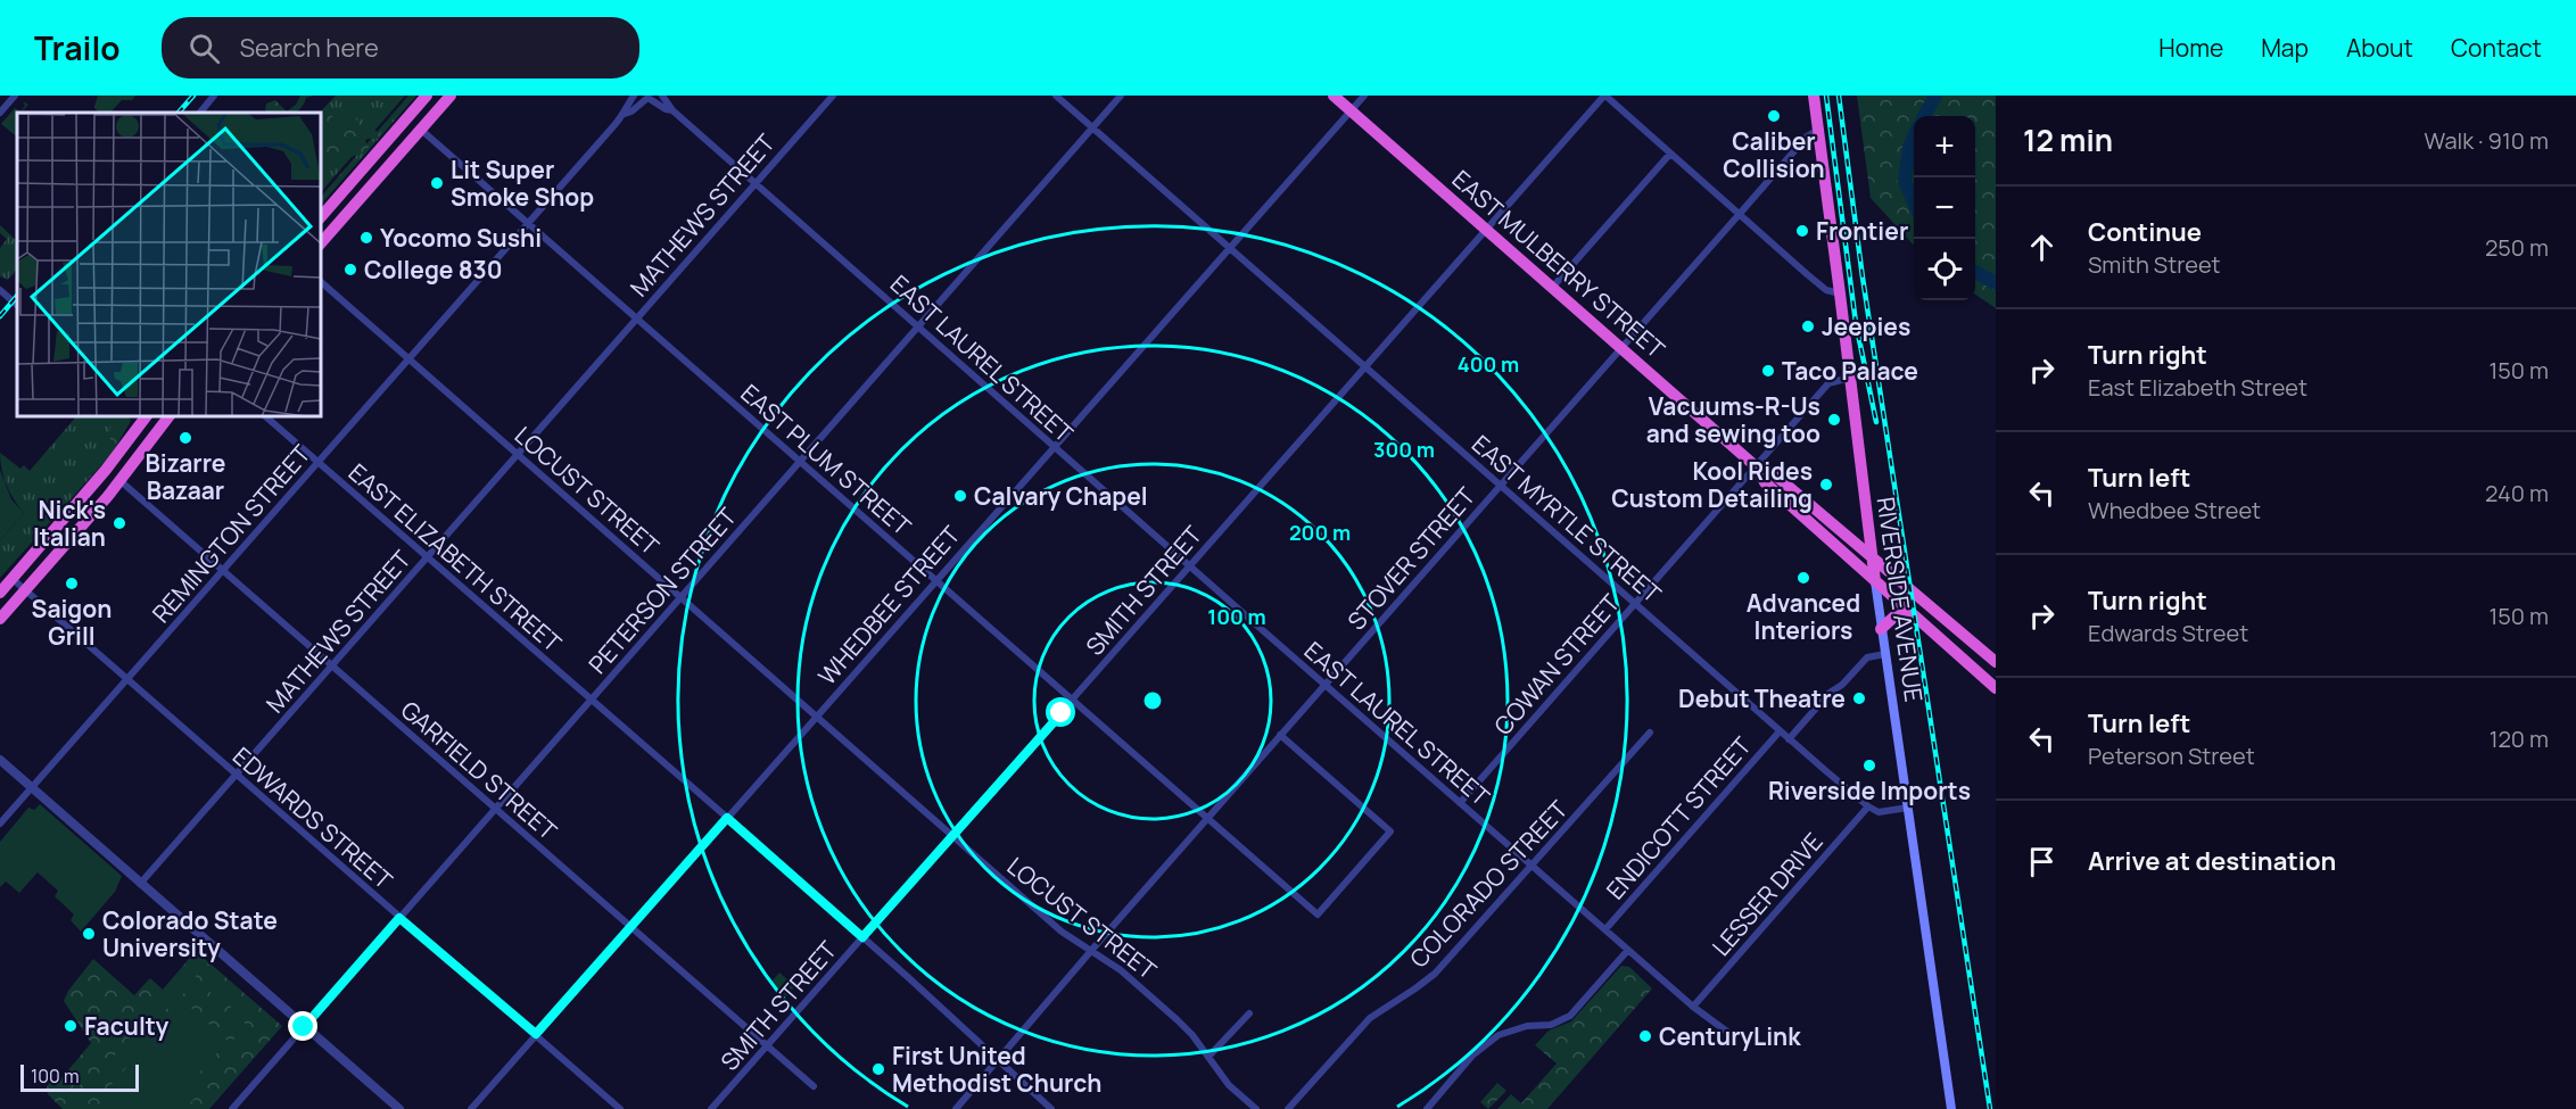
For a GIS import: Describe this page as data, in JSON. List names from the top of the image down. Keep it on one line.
{"streets":{"highway":["EAST MULBERRY STREET","RIVERSIDE AVENUE"],"street":["MATHEWS STREET","EAST LAUREL STREET","EAST PLUM STREET","LOCUST STREET","EAST MYRTLE STREET","REMINGTON STREET","EAST ELIZABETH STREET","STOVER STREET","PETERSON STREET","SMITH STREET","WHEDBEE STREET","COWAN STREET","GARFIELD STREET","EDWARDS STREET","ENDICOTT STREET","COLORADO STREET","LESSER DRIVE"]},"crossings":[["MATHEWS STREET","EAST LAUREL STREET"],["MATHEWS STREET","EAST PLUM STREET"],["MATHEWS STREET","LOCUST STREET"],["MATHEWS STREET","EAST ELIZABETH STREET"],["MATHEWS STREET","GARFIELD STREET"],["MATHEWS STREET","EDWARDS STREET"],["EAST MULBERRY STREET","STOVER STREET"],["EAST MULBERRY STREET","SMITH STREET"],["EAST MULBERRY STREET","RIVERSIDE AVENUE"],["EAST MULBERRY STREET","WHEDBEE STREET"],["EAST MULBERRY STREET","COWAN STREET"],["EAST LAUREL STREET","REMINGTON STREET"],["EAST LAUREL STREET","STOVER STREET"],["EAST LAUREL STREET","PETERSON STREET"],["EAST LAUREL STREET","SMITH STREET"],["EAST LAUREL STREET","WHEDBEE STREET"],["EAST LAUREL STREET","COWAN STREET"],["EAST LAUREL STREET","ENDICOTT STREET"],["EAST LAUREL STREET","COLORADO STREET"],["EAST LAUREL STREET","LESSER DRIVE"],["EAST PLUM STREET","REMINGTON STREET"],["EAST PLUM STREET","STOVER STREET"],["EAST PLUM STREET","PETERSON STREET"],["EAST PLUM STREET","SMITH STREET"],["EAST PLUM STREET","WHEDBEE STREET"],["LOCUST STREET","REMINGTON STREET"],["LOCUST STREET","STOVER STREET"],["LOCUST STREET","PETERSON STREET"],["LOCUST STREET","SMITH STREET"],["LOCUST STREET","WHEDBEE STREET"],["EAST MYRTLE STREET","STOVER STREET"],["EAST MYRTLE STREET","PETERSON STREET"],["EAST MYRTLE STREET","SMITH STREET"],["EAST MYRTLE STREET","WHEDBEE STREET"],["EAST MYRTLE STREET","COWAN STREET"],["EAST MYRTLE STREET","ENDICOTT STREET"],["EAST MYRTLE STREET","LESSER DRIVE"],["REMINGTON STREET","EAST ELIZABETH STREET"],["REMINGTON STREET","GARFIELD STREET"],["REMINGTON STREET","EDWARDS STREET"],["EAST ELIZABETH STREET","STOVER STREET"],["EAST ELIZABETH STREET","PETERSON STREET"],["EAST ELIZABETH STREET","SMITH STREET"],["EAST ELIZABETH STREET","WHEDBEE STREET"],["STOVER STREET","RIVERSIDE AVENUE"],["PETERSON STREET","GARFIELD STREET"],["PETERSON STREET","EDWARDS STREET"],["SMITH STREET","GARFIELD STREET"],["RIVERSIDE AVENUE","COWAN STREET"],["RIVERSIDE AVENUE","ENDICOTT STREET"],["WHEDBEE STREET","GARFIELD STREET"],["WHEDBEE STREET","EDWARDS STREET"]],"places":["Caliber Collision","Lit Super Smoke Shop","Frontier","Yocomo Sushi","College 830","Jeepies","Taco Palace","Vacuums-R-Us and sewing too","Bizarre Bazaar","Kool Rides Custom Detailing","Calvary Chapel","Nick's Italian","Advanced Interiors","Saigon Grill","Debut Theatre","Riverside Imports","Colorado State University","Faculty","CenturyLink","First United Methodist Church"],"scale_bar":"100 m","page":{"header":"Trailo","search":"Search here","nav":["Home","Map","About","Contact"],"heading":["12 min","Walk · 910 m"],"map_buttons":["+","−"],"list":[["Continue","Smith Street","250 m"],["Turn right","East Elizabeth Street","150 m"],["Turn left","Whedbee Street","240 m"],["Turn right","Edwards Street","150 m"],["Turn left","Peterson Street","120 m"],"Arrive at destination"],"scale":"100 m"},"rings":["400 m","300 m","200 m","100 m"]}
